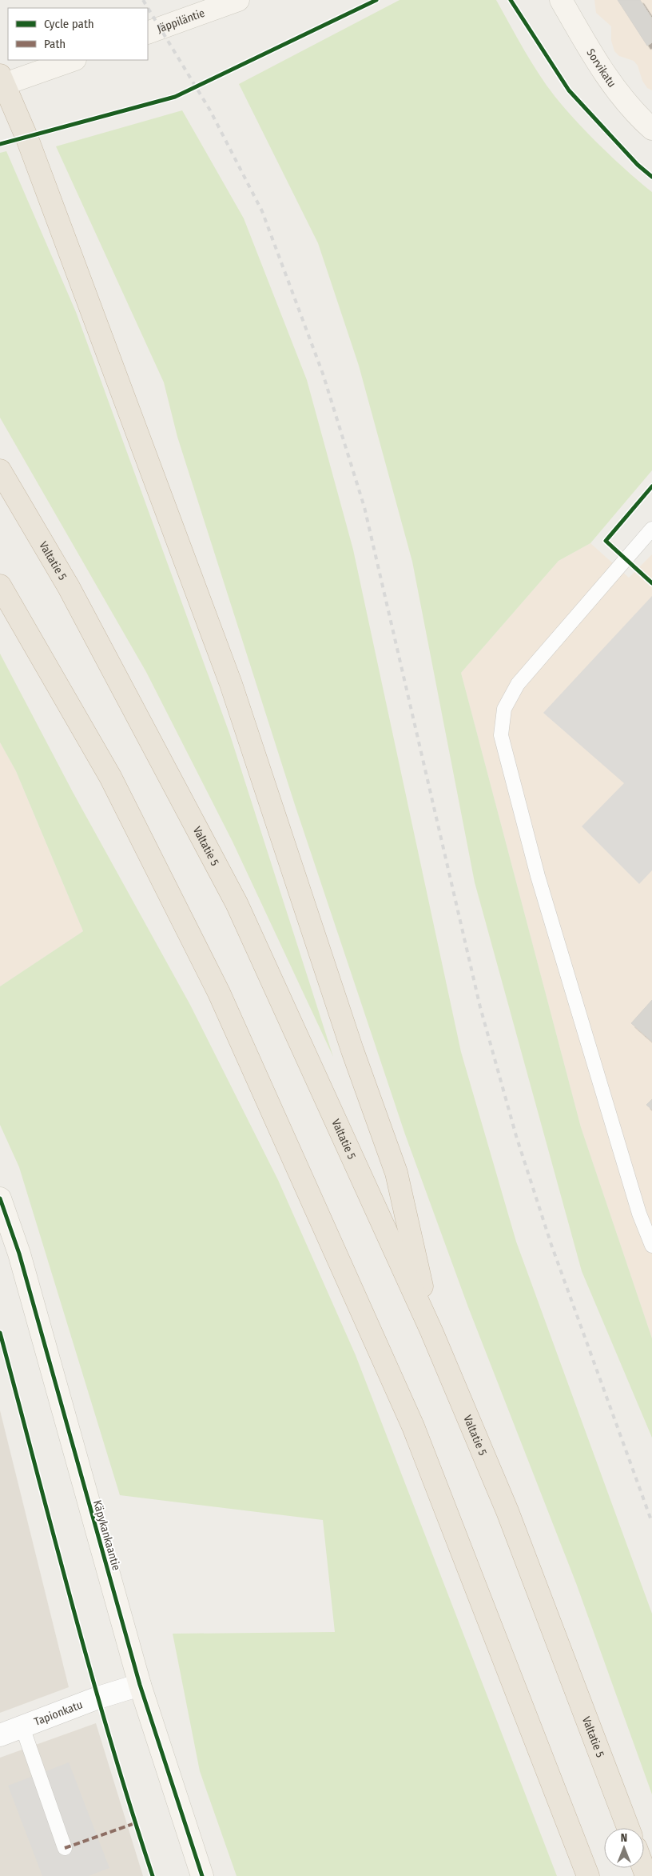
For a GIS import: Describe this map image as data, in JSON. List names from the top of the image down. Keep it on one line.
{"streets":{"highway":["Valtatie 5"],"street":["Jäppiläntie","Sorvikatu","Käpykankaantie","Tapionkatu"]},"crossings":[["Käpykankaantie","Tapionkatu"]],"legend":["Cycle path","Path"],"north":"top"}
